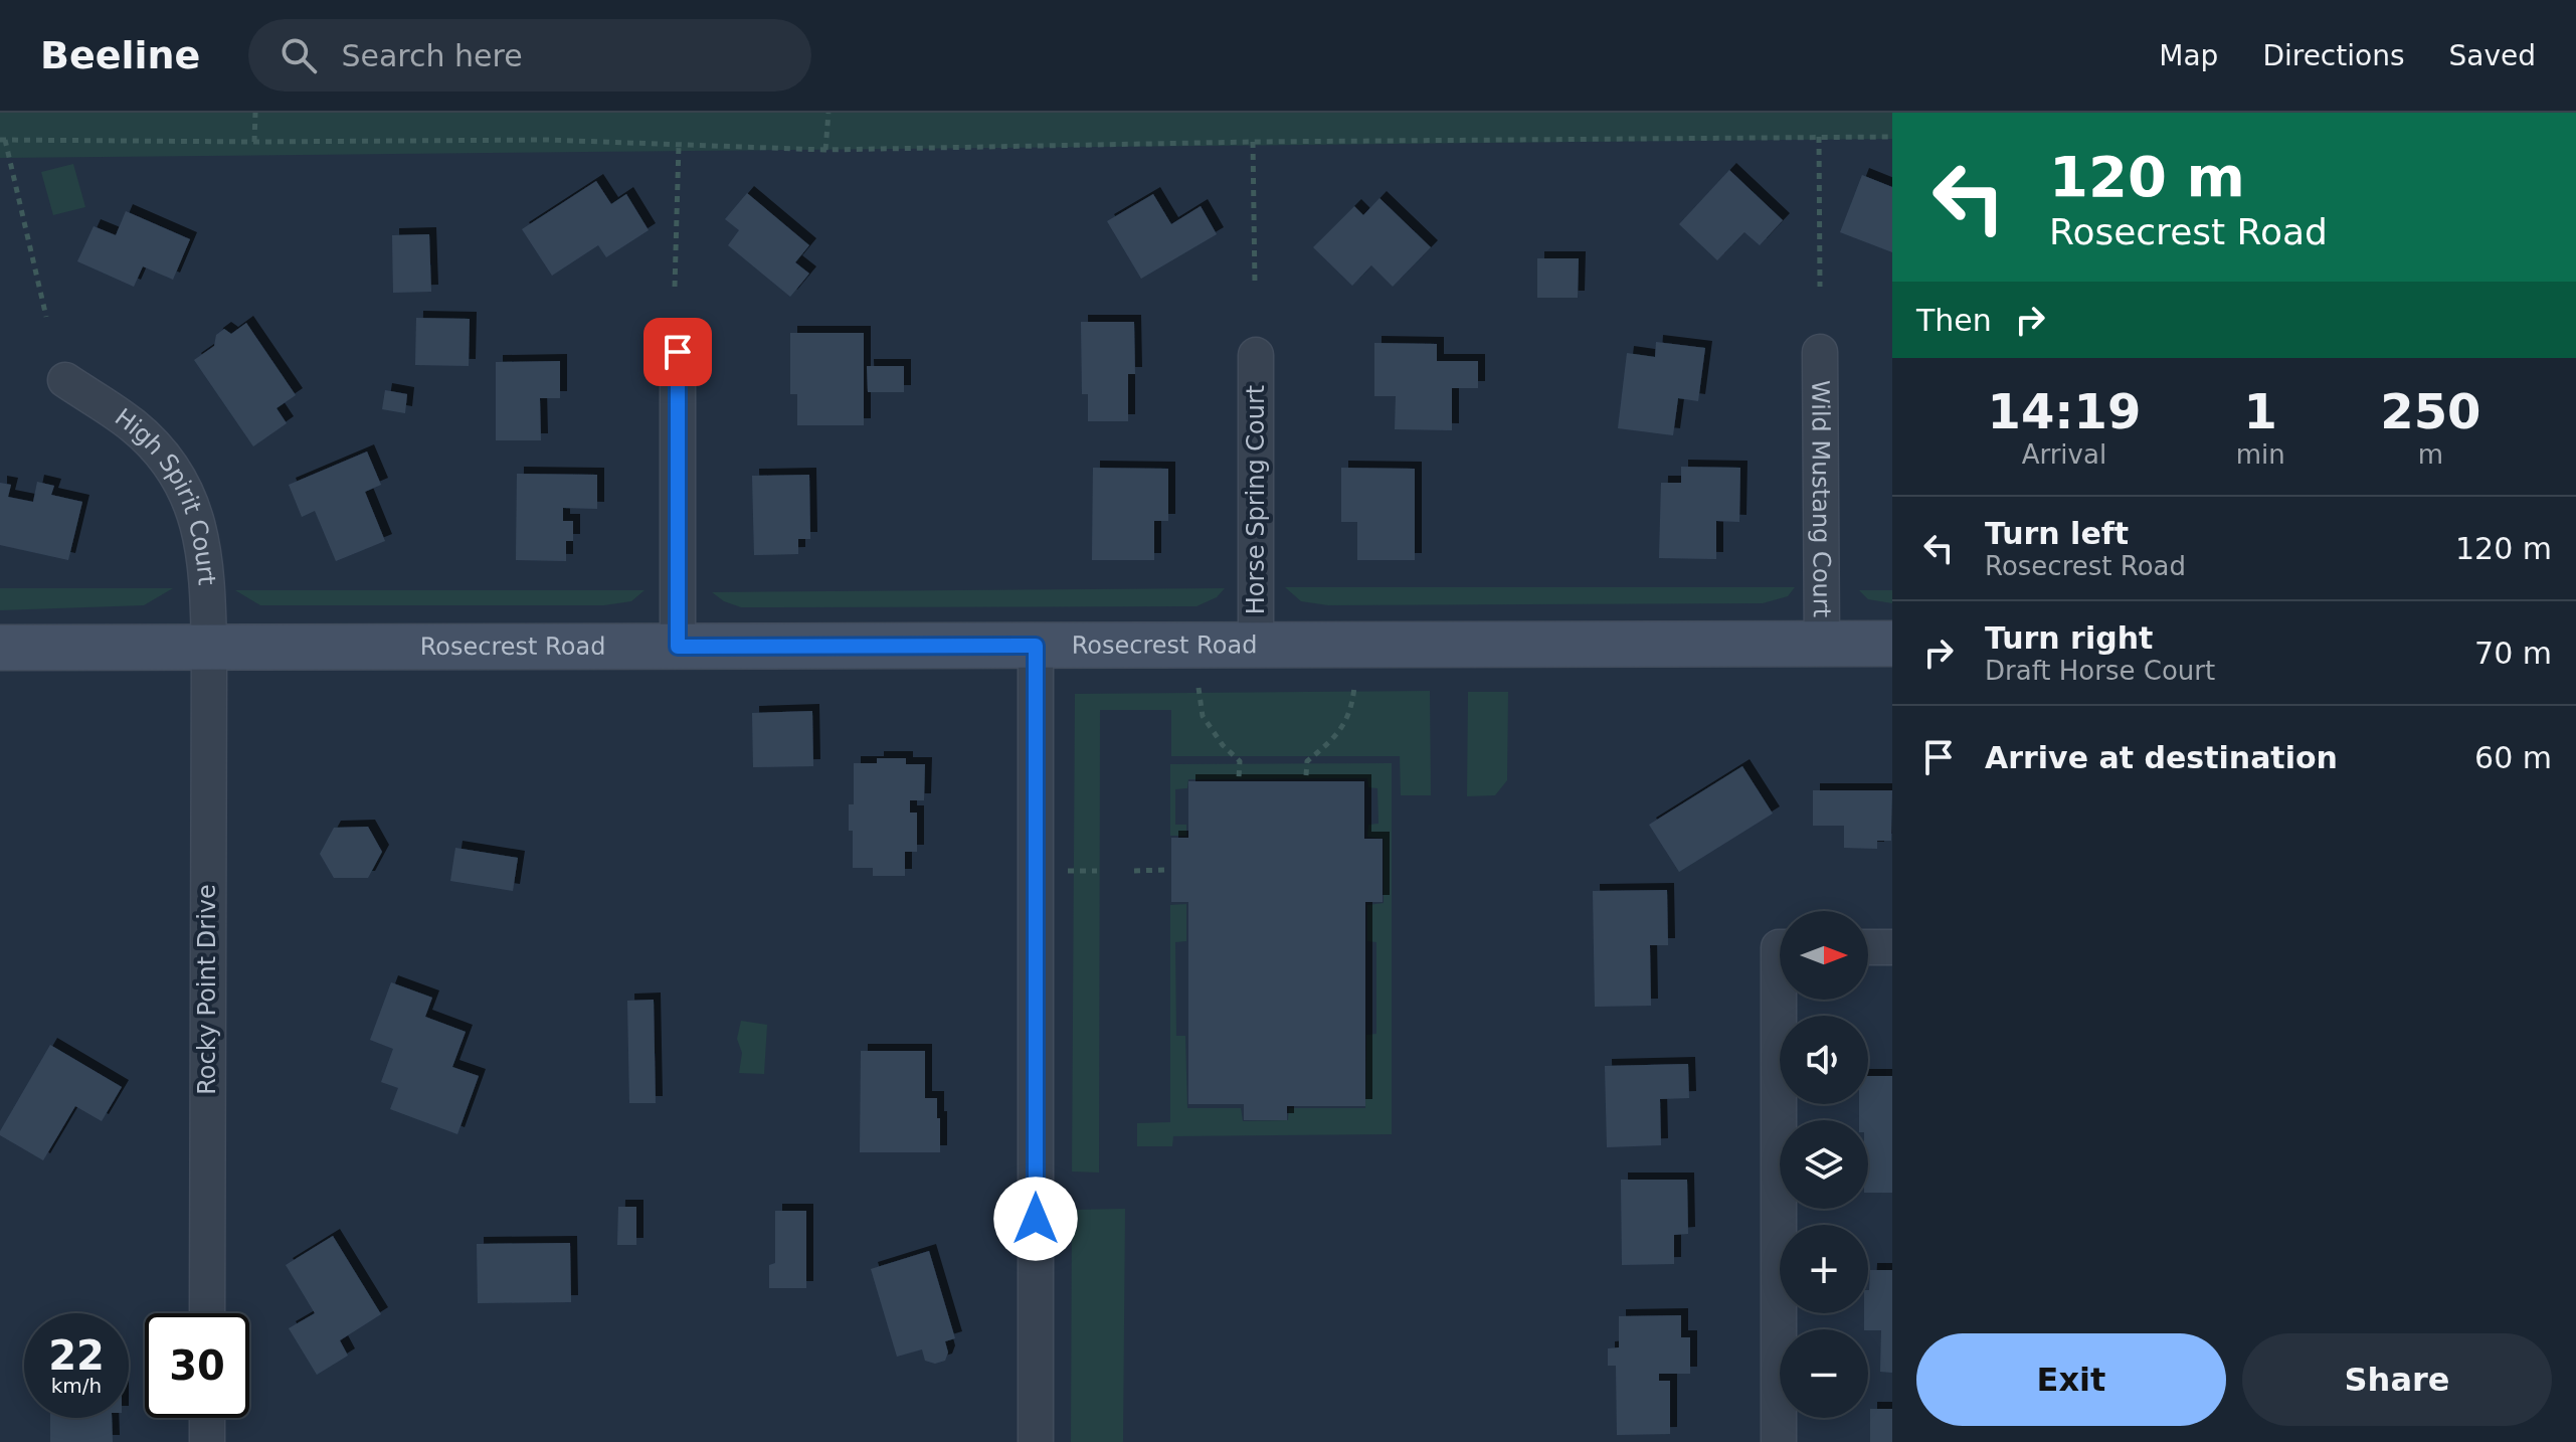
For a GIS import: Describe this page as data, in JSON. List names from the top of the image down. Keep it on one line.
{"streets":{"main road":["Rosecrest Road"],"street":["Wild Mustang Court","Horse Spring Court","High Spirit Court","Rocky Point Drive"]},"crossings":[["Wild Mustang Court","Rosecrest Road"],["Horse Spring Court","Rosecrest Road"],["High Spirit Court","Rosecrest Road"],["High Spirit Court","Rocky Point Drive"],["Rosecrest Road","Rocky Point Drive"]],"north":"right","page":{"header":"Beeline","search":"Search here","nav":["Map","Directions","Saved"],"turn":["120 m","Rosecrest Road"],"then":"Then","eta":["14:19","Arrival","1","min","250","m"],"list":[{"name":"Turn left","note":"Rosecrest Road","value":"120 m"},{"name":"Turn right","note":"Draft Horse Court","value":"70 m"},{"name":"Arrive at destination","value":"60 m"}],"map_buttons":["+","−"],"speed":"22 km/h","limit":"30","buttons":["Exit","Share"]}}
